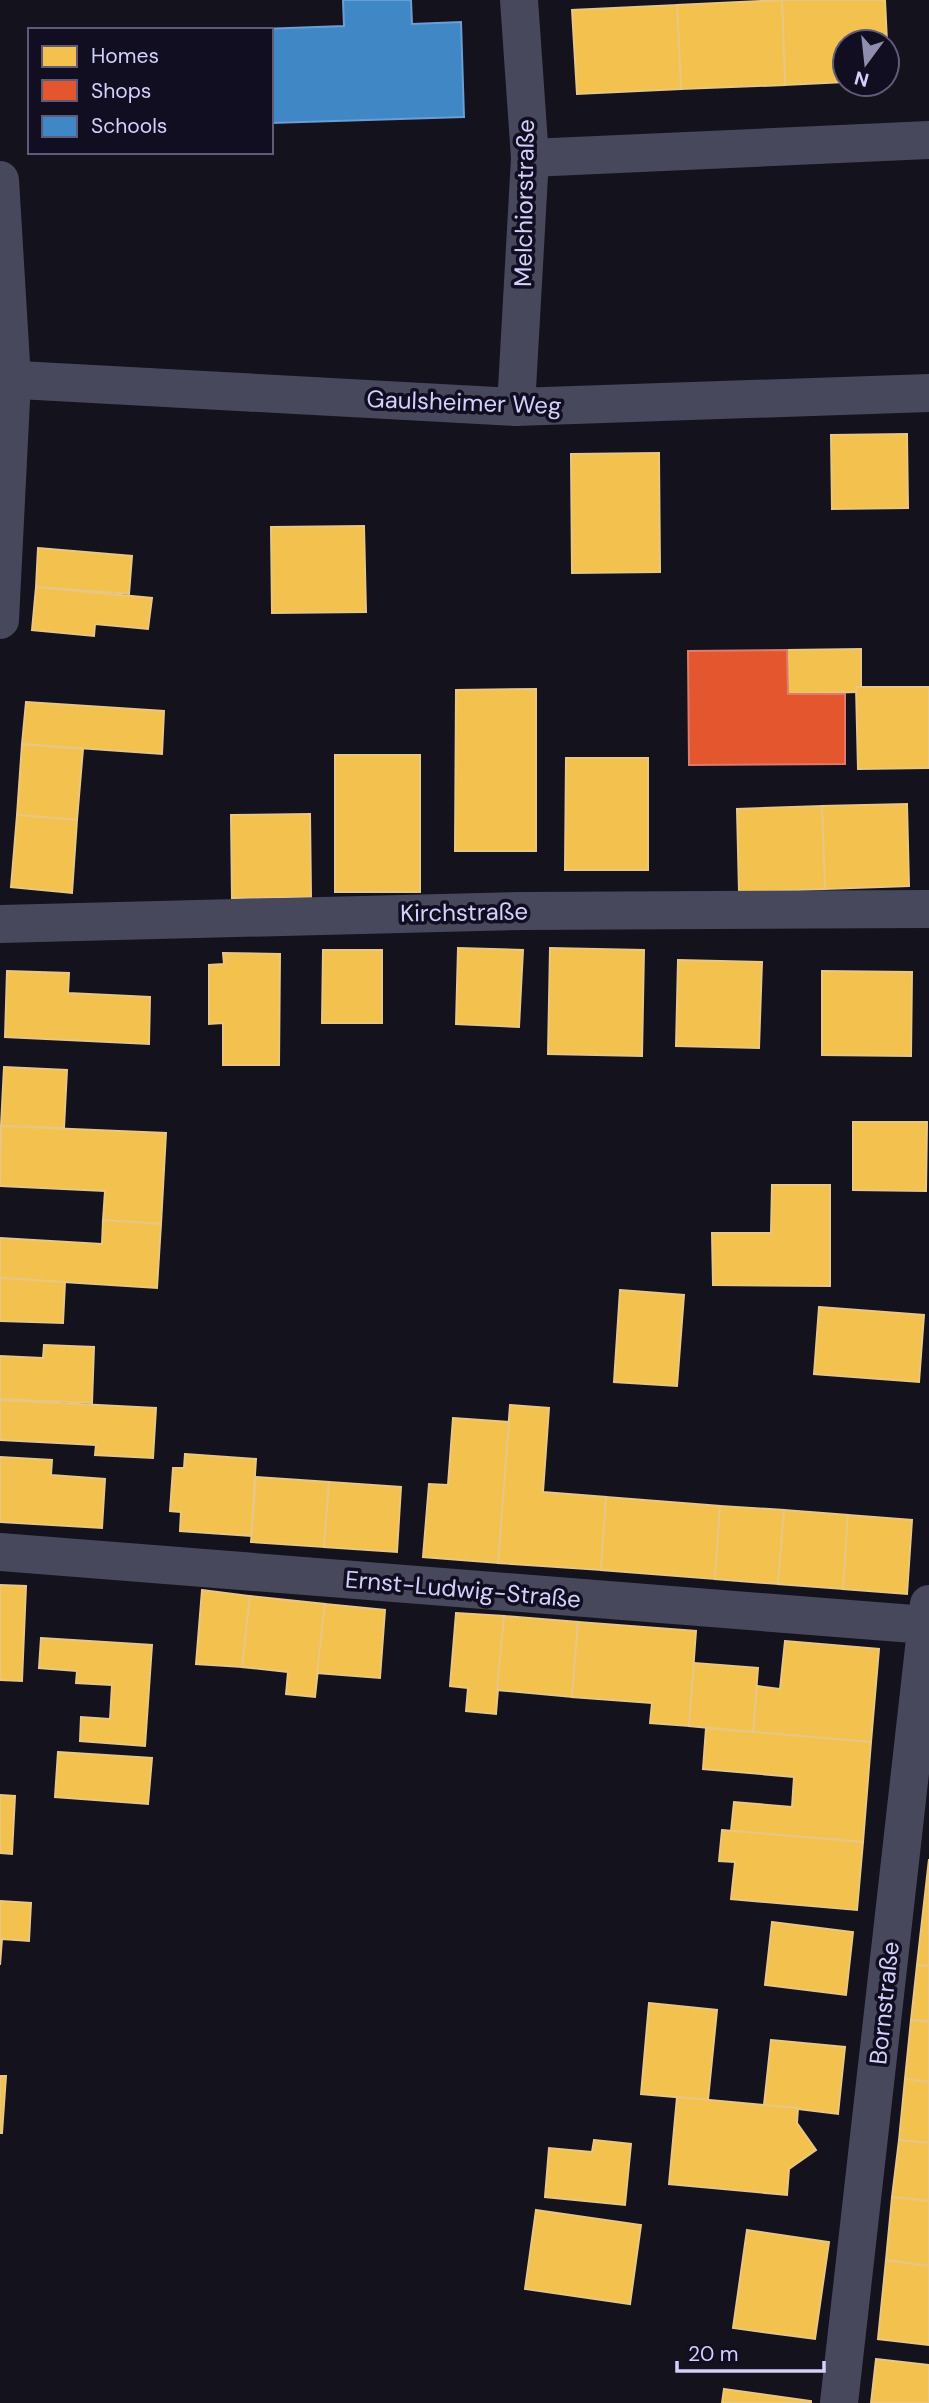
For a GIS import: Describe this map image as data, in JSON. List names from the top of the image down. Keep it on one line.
{"streets":{"street":["Melchiorstraße","Gaulsheimer Weg","Kirchstraße","Ernst-Ludwig-Straße","Bornstraße"]},"crossings":[["Melchiorstraße","Gaulsheimer Weg"],["Ernst-Ludwig-Straße","Bornstraße"]],"legend":["Homes","Shops","Schools"],"scale_bar":"20 m","north":"bottom"}
